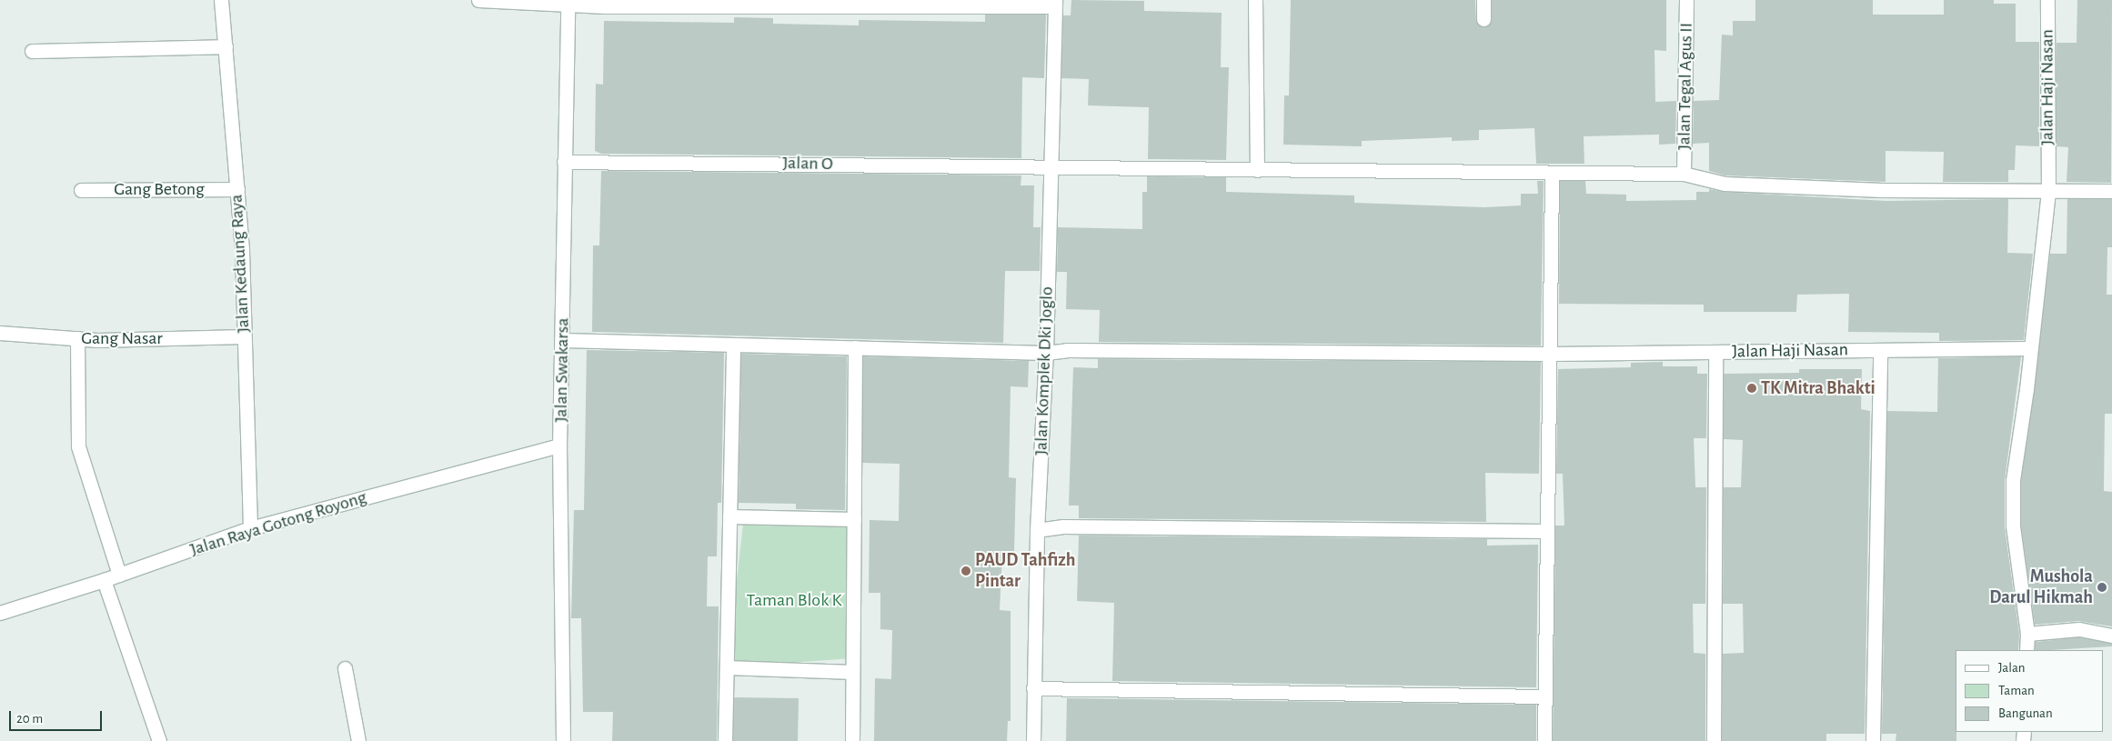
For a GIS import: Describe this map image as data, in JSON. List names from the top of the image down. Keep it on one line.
{"streets":{"street":["Jalan Tegal Agus II","Jalan Haji Nasan","Jalan O","Gang Betong","Jalan Kedaung Raya","Gang Nasar","Jalan Swakarsa","Jalan Komplek Dki Joglo","Jalan Raya Gotong Royong"]},"crossings":[["Jalan Tegal Agus II","Jalan O"],["Jalan Haji Nasan","Jalan O"],["Jalan Haji Nasan","Jalan Swakarsa"],["Jalan Haji Nasan","Jalan Komplek Dki Joglo"],["Jalan O","Jalan Swakarsa"],["Jalan O","Jalan Komplek Dki Joglo"],["Gang Betong","Jalan Kedaung Raya"],["Jalan Kedaung Raya","Gang Nasar"],["Jalan Kedaung Raya","Jalan Raya Gotong Royong"],["Jalan Swakarsa","Jalan Raya Gotong Royong"]],"parks":["Taman Blok K"],"places":["TK Mitra Bhakti","PAUD Tahfizh Pintar","Mushola Darul Hikmah"],"legend":["Jalan","Taman","Bangunan"],"scale_bar":"20 m"}
